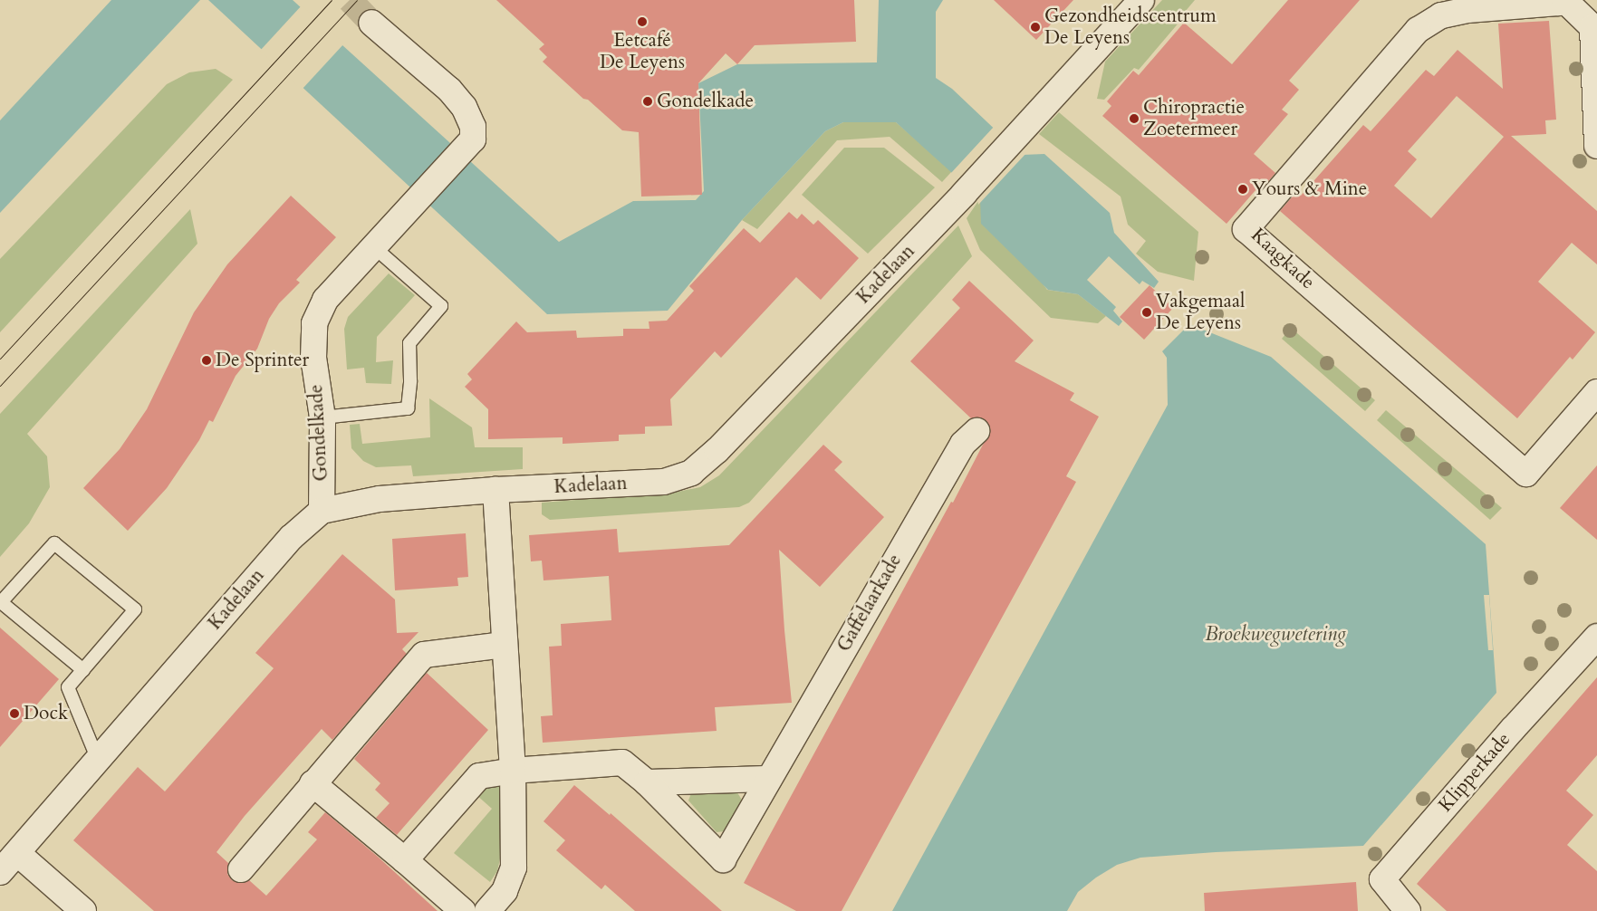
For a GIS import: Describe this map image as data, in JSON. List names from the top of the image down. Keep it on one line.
{"streets":{"street":["Kaagkade","Kadelaan","Gondelkade","Gaffelaarkade","Klipperkade"]},"crossings":[["Kadelaan","Gondelkade"]],"water":["Broekwegwetering"],"places":["Eetcafé De Leyens","Gezondheidscentrum De Leyens","Gondelkade","Chiropractie Zoetermeer","Yours & Mine","Vakgemaal De Leyens","De Sprinter","Dock"]}
